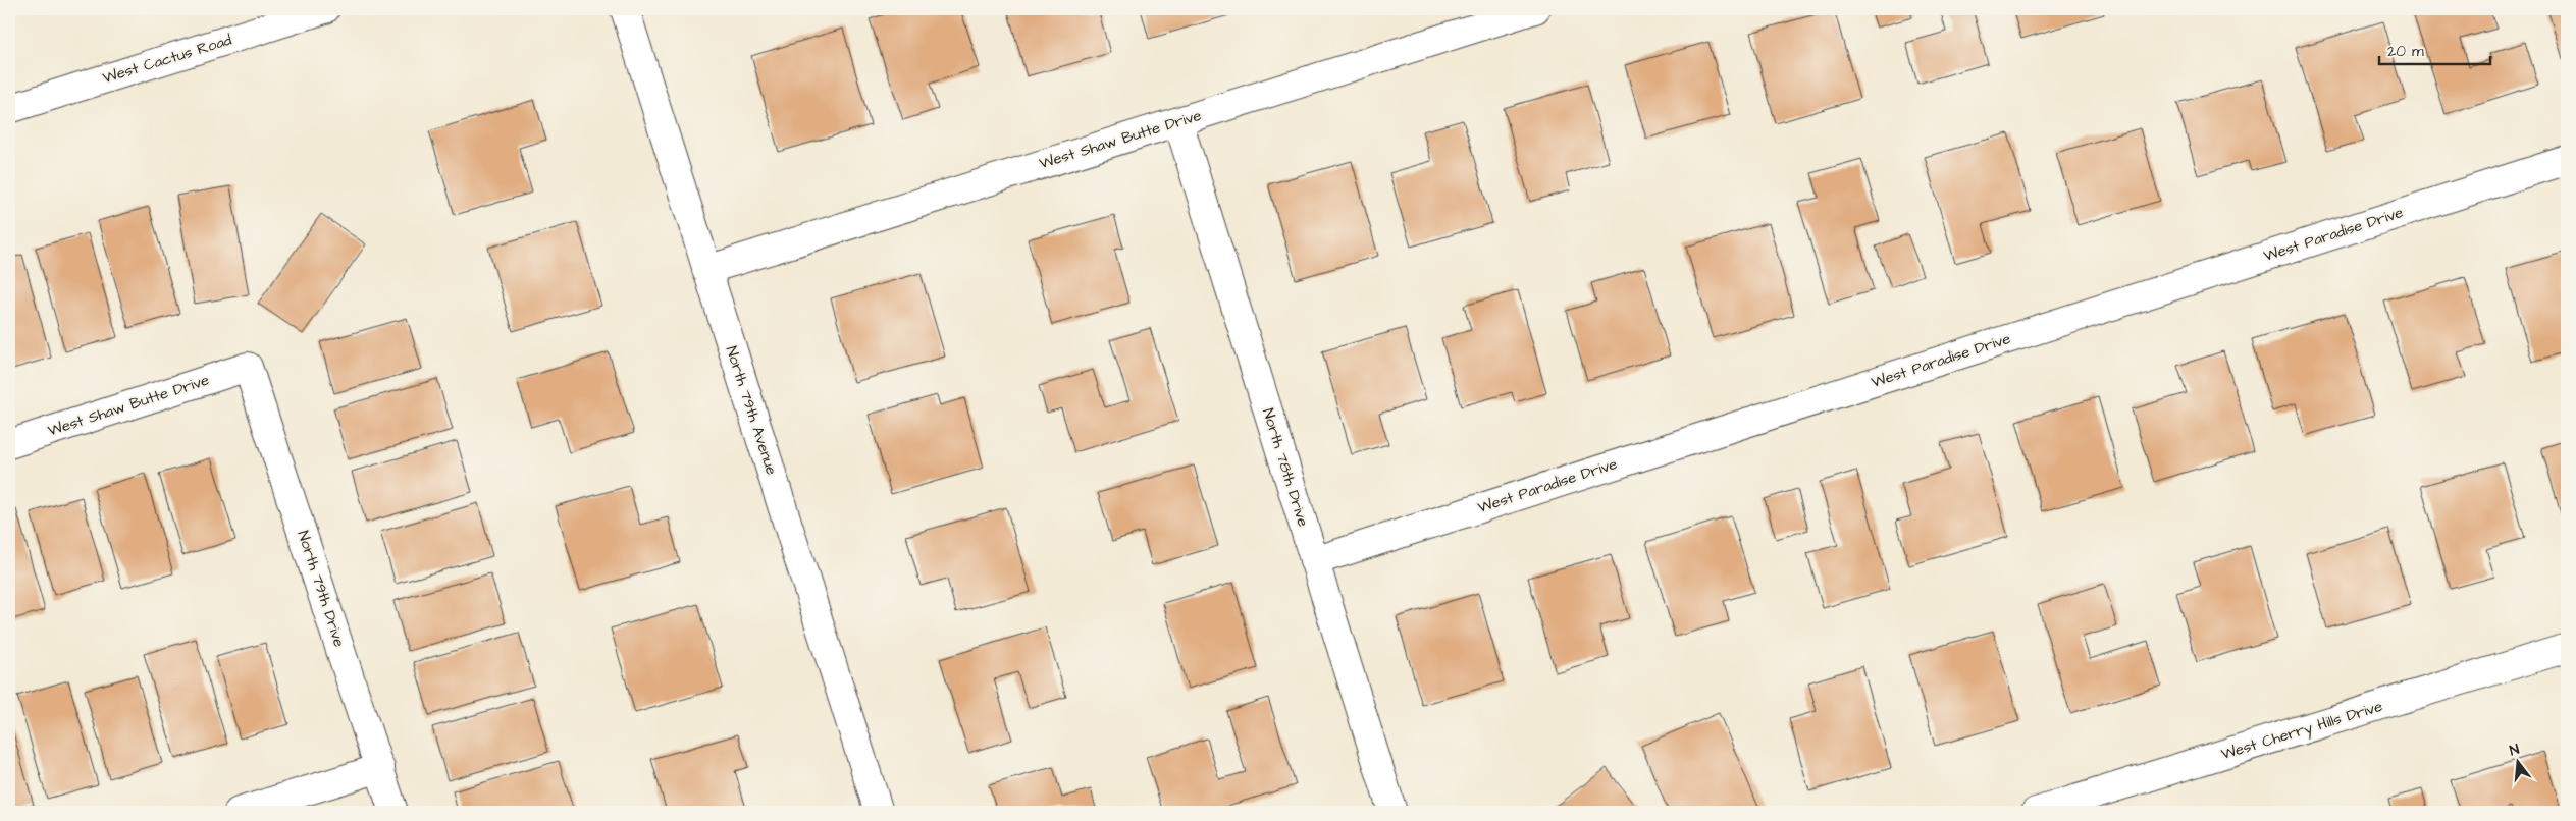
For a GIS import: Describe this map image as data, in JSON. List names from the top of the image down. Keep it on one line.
{"streets":{"street":["West Cactus Road","West Shaw Butte Drive","West Paradise Drive","North 79th Avenue","North 78th Drive","North 79th Drive","West Cherry Hills Drive"]},"crossings":[["West Shaw Butte Drive","North 79th Avenue"],["West Shaw Butte Drive","North 78th Drive"],["West Shaw Butte Drive","North 79th Drive"],["West Paradise Drive","North 78th Drive"]],"scale_bar":"20 m","north":"top"}
